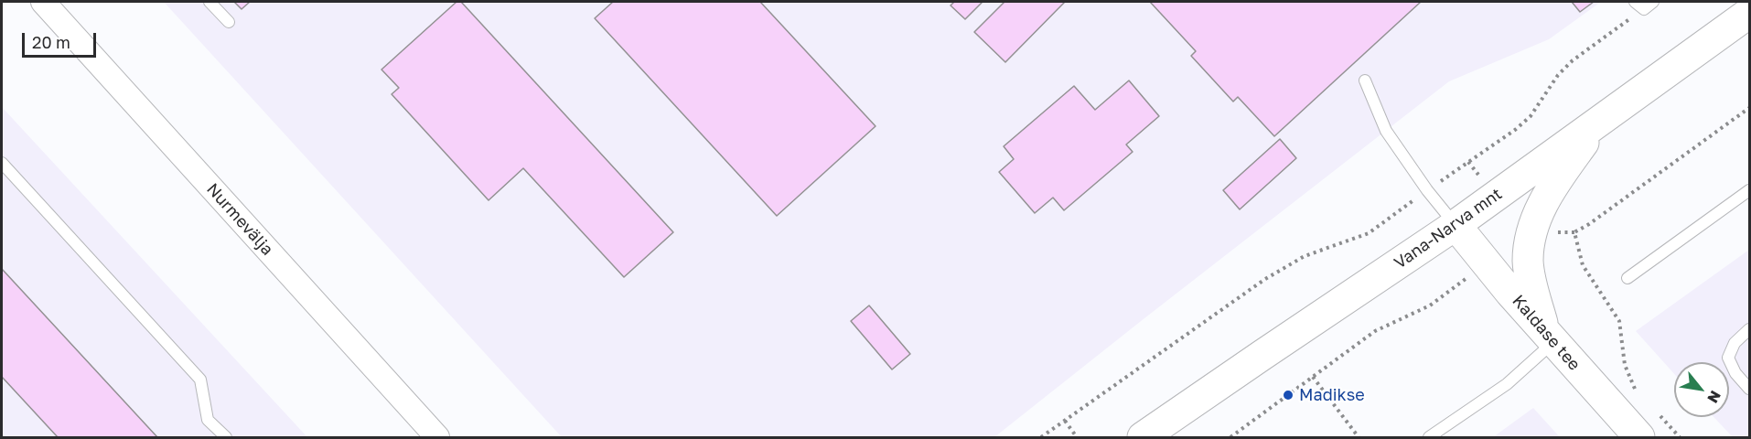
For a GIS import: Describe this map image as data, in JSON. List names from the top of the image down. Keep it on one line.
{"streets":{"main road":["Vana-Narva mnt","Kaldase tee"],"street":["Nurmevälja"]},"crossings":[["Vana-Narva mnt","Kaldase tee"]],"places":["Madikse"],"scale_bar":"20 m","north":"bottom right"}
